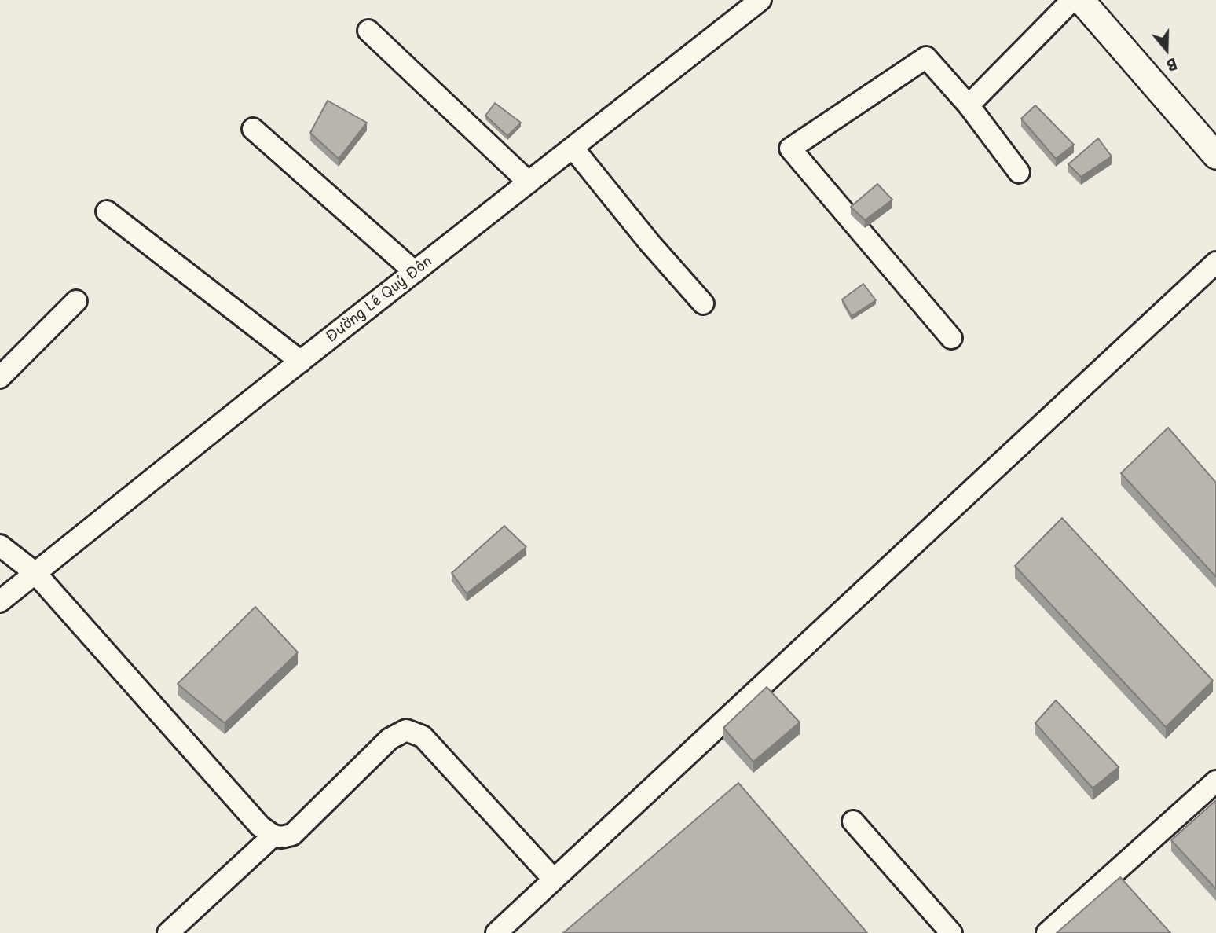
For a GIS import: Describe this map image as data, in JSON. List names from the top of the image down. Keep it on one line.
{"streets":{"street":["Đường Lê Quý Đôn"]},"north":"bottom"}
